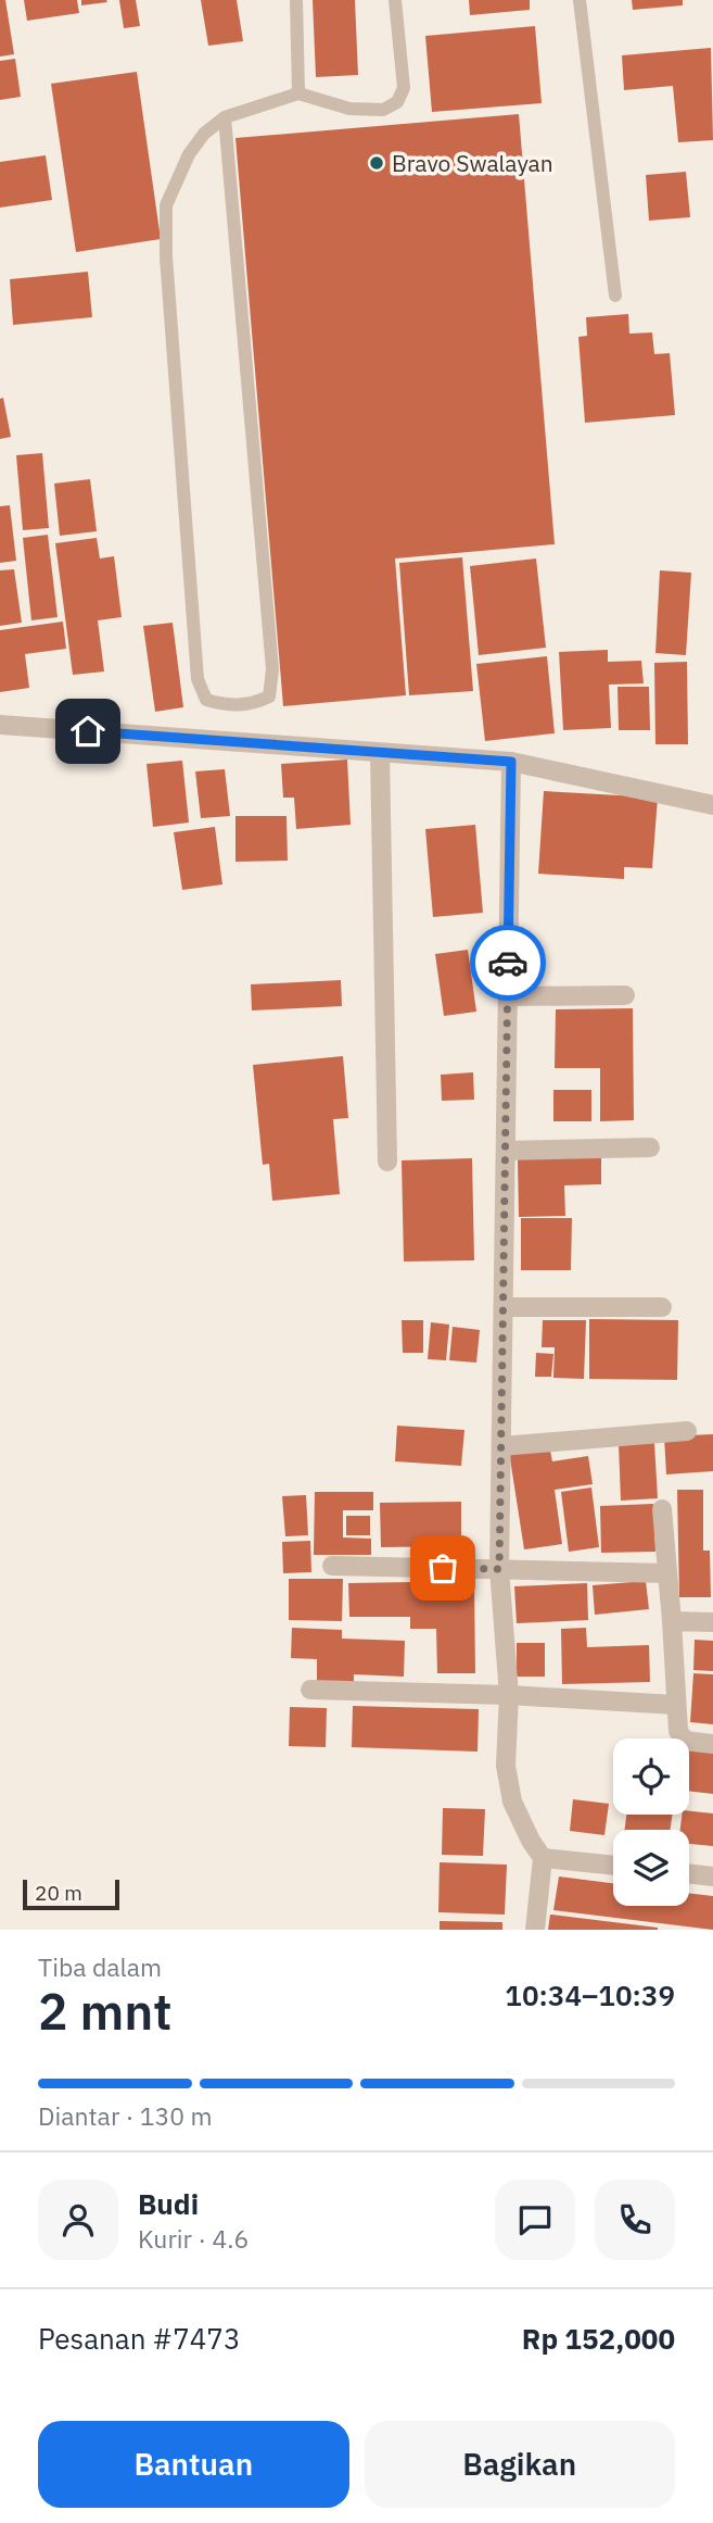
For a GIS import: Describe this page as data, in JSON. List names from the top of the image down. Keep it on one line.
{"places":["Bravo Swalayan"],"scale_bar":"20 m","page":{"scale":"20 m","heading":["2 mnt","Tiba dalam","10:34–10:39"],"panel":["Budi","Kurir · 4.6","Pesanan #7473","Rp 152,000"],"bar":"Diantar · 130 m","buttons":["Bantuan","Bagikan"]}}
